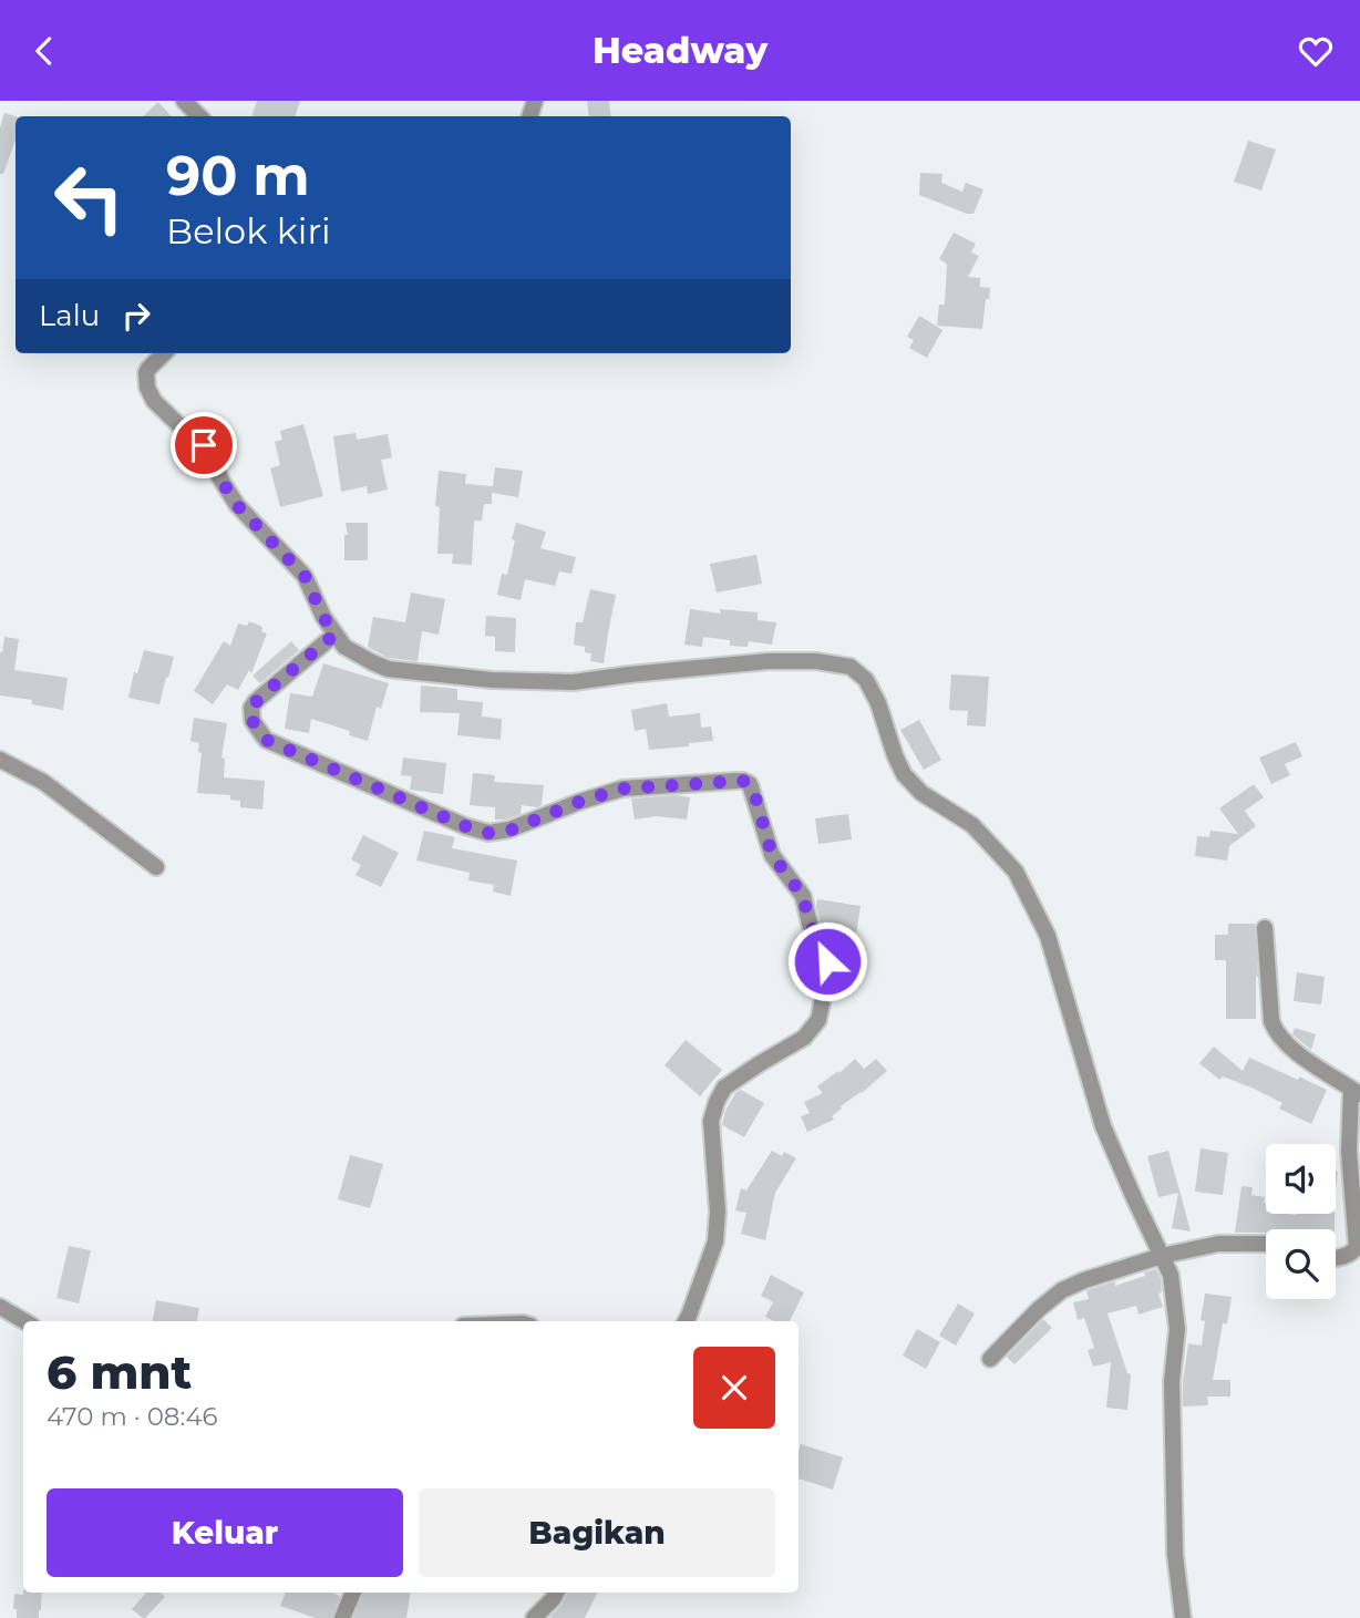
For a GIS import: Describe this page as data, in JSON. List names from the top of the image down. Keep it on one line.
{"page":{"header":"Headway","turn":["90 m","Belok kiri"],"then":"Lalu","heading":["6 mnt","470 m · 08:46"],"buttons":["Keluar","Bagikan"]}}
